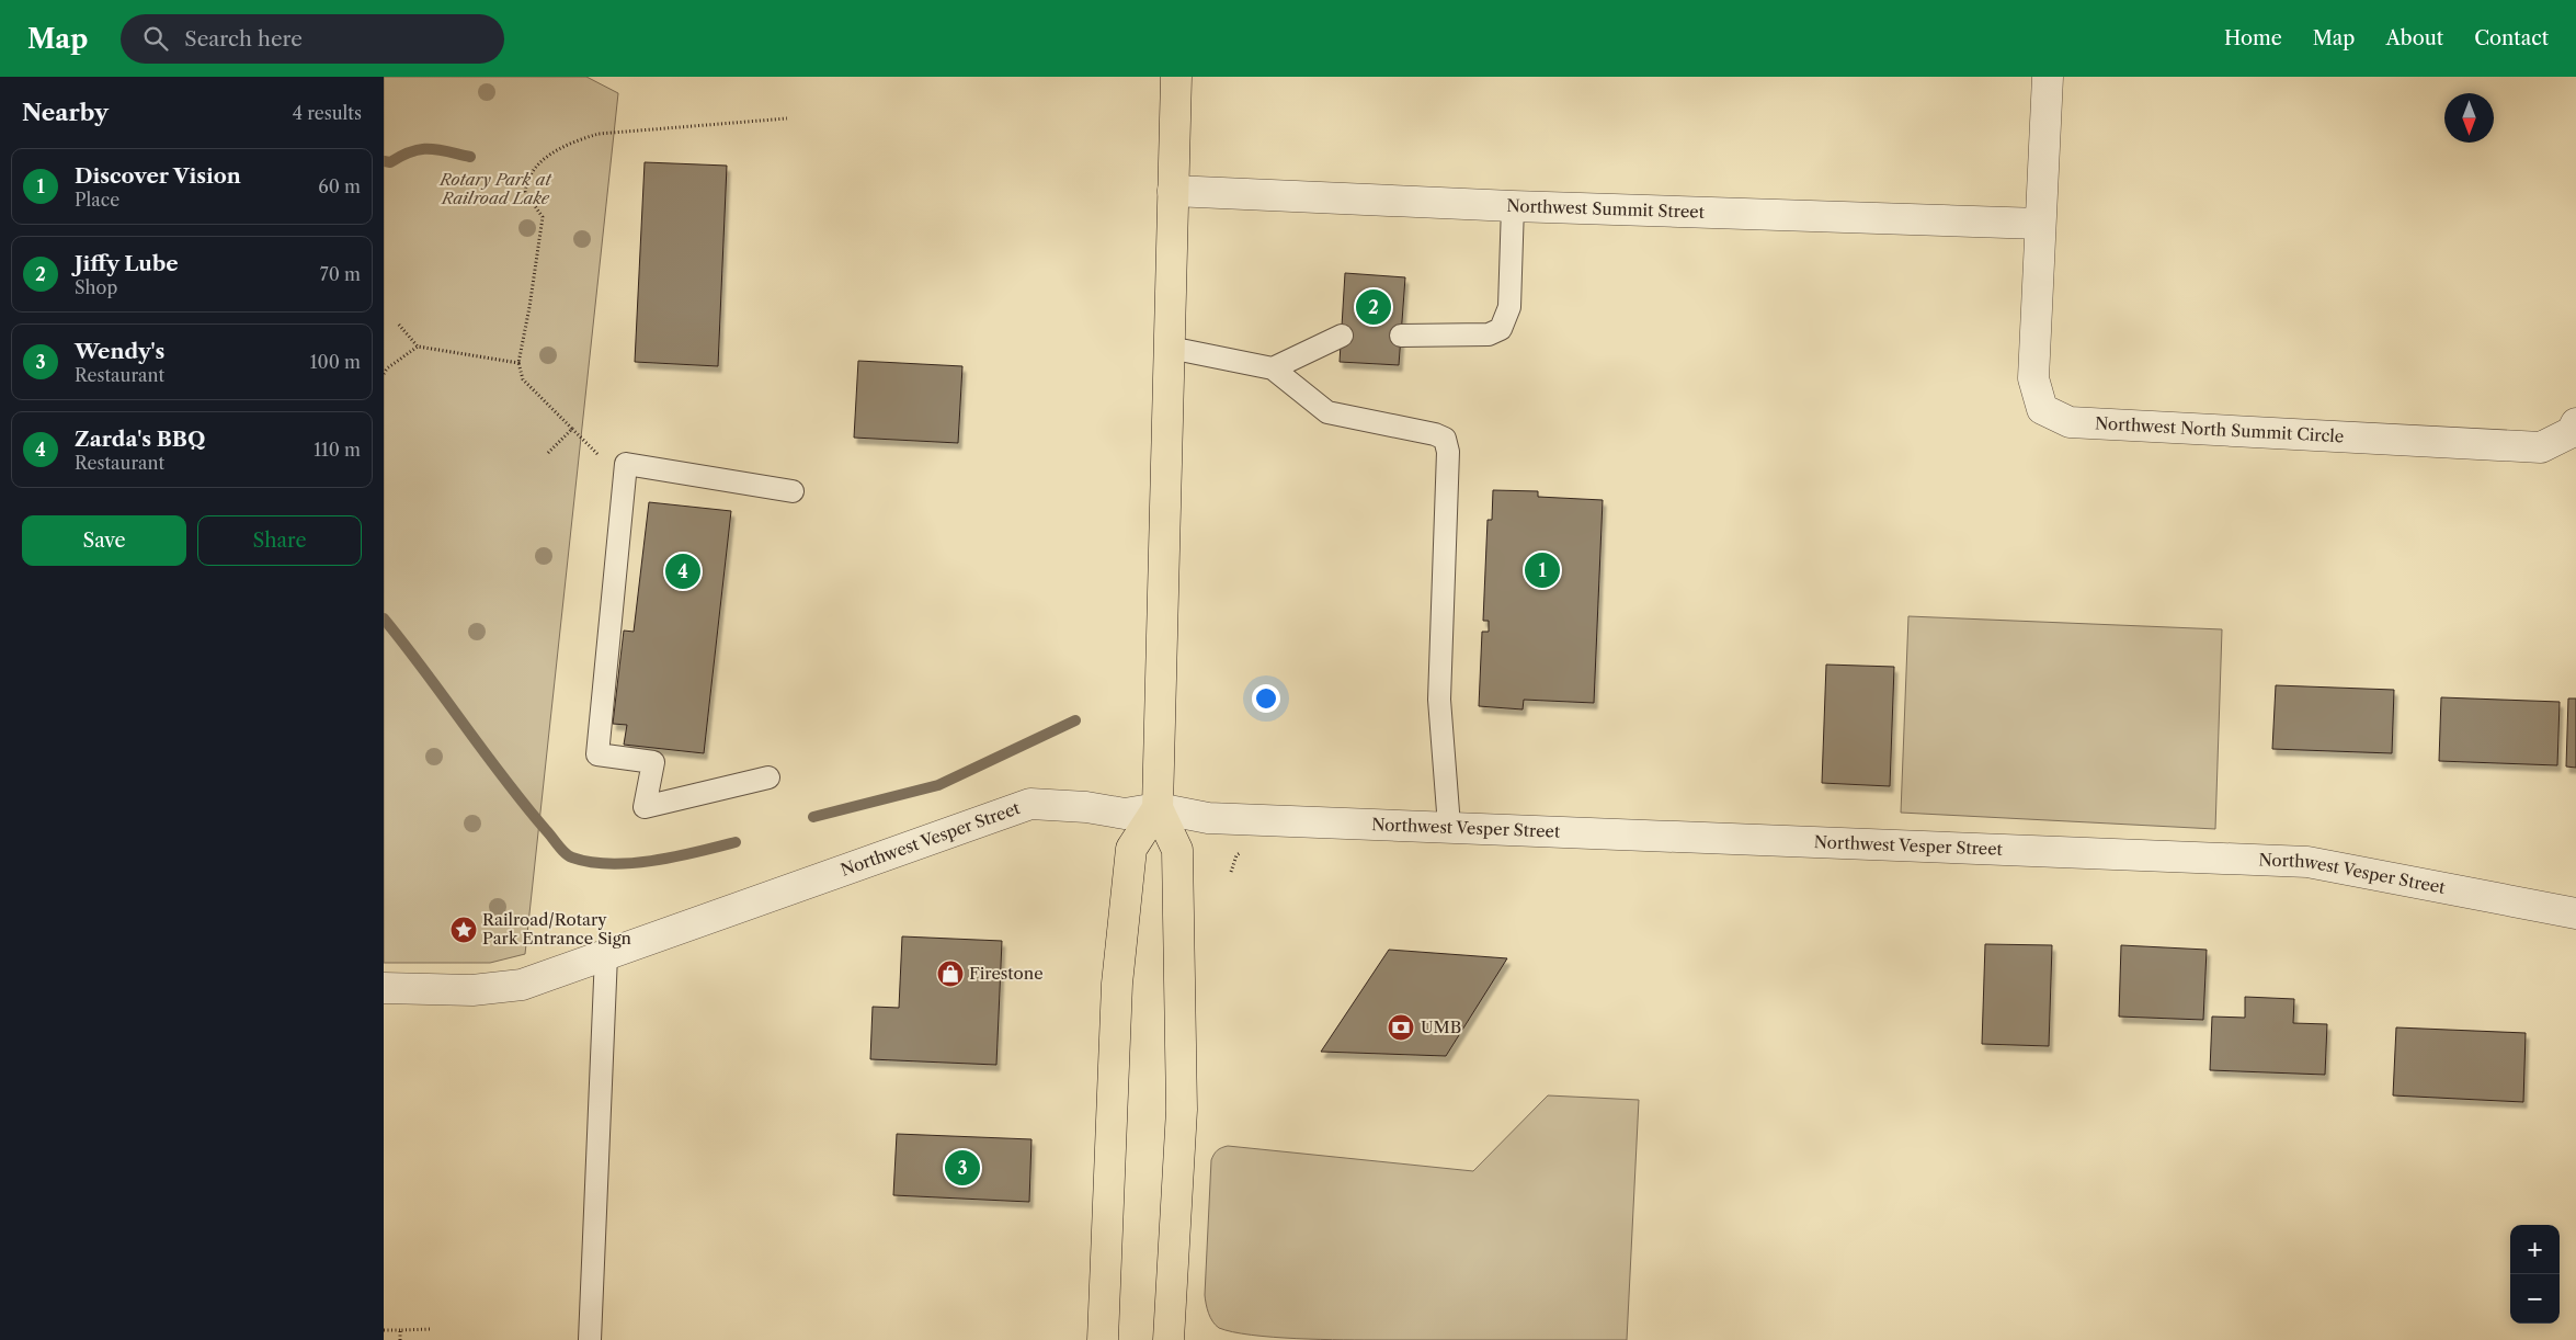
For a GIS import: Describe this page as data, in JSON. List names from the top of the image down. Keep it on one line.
{"streets":{"street":["Northwest Summit Street","Northwest North Summit Circle","Northwest Vesper Street"]},"crossings":[["Northwest Summit Street","Northwest North Summit Circle"]],"parks":["Rotary Park at Railroad Lake"],"places":{"place":["Railroad/Rotary Park Entrance Sign"],"shop":["Firestone"],"bank":["UMB"]},"north":"bottom","page":{"header":"Map","search":"Search here","nav":["Home","Map","About","Contact"],"heading":["Nearby","4 results"],"list":[{"mark":"1","name":"Discover Vision","note":"Place","value":"60 m"},{"mark":"2","name":"Jiffy Lube","note":"Shop","value":"70 m"},{"mark":"3","name":"Wendy's","note":"Restaurant","value":"100 m"},{"mark":"4","name":"Zarda's BBQ","note":"Restaurant","value":"110 m"}],"pins":["2","1","4","3"],"buttons":["Save","Share"],"map_buttons":["+","−"]}}
